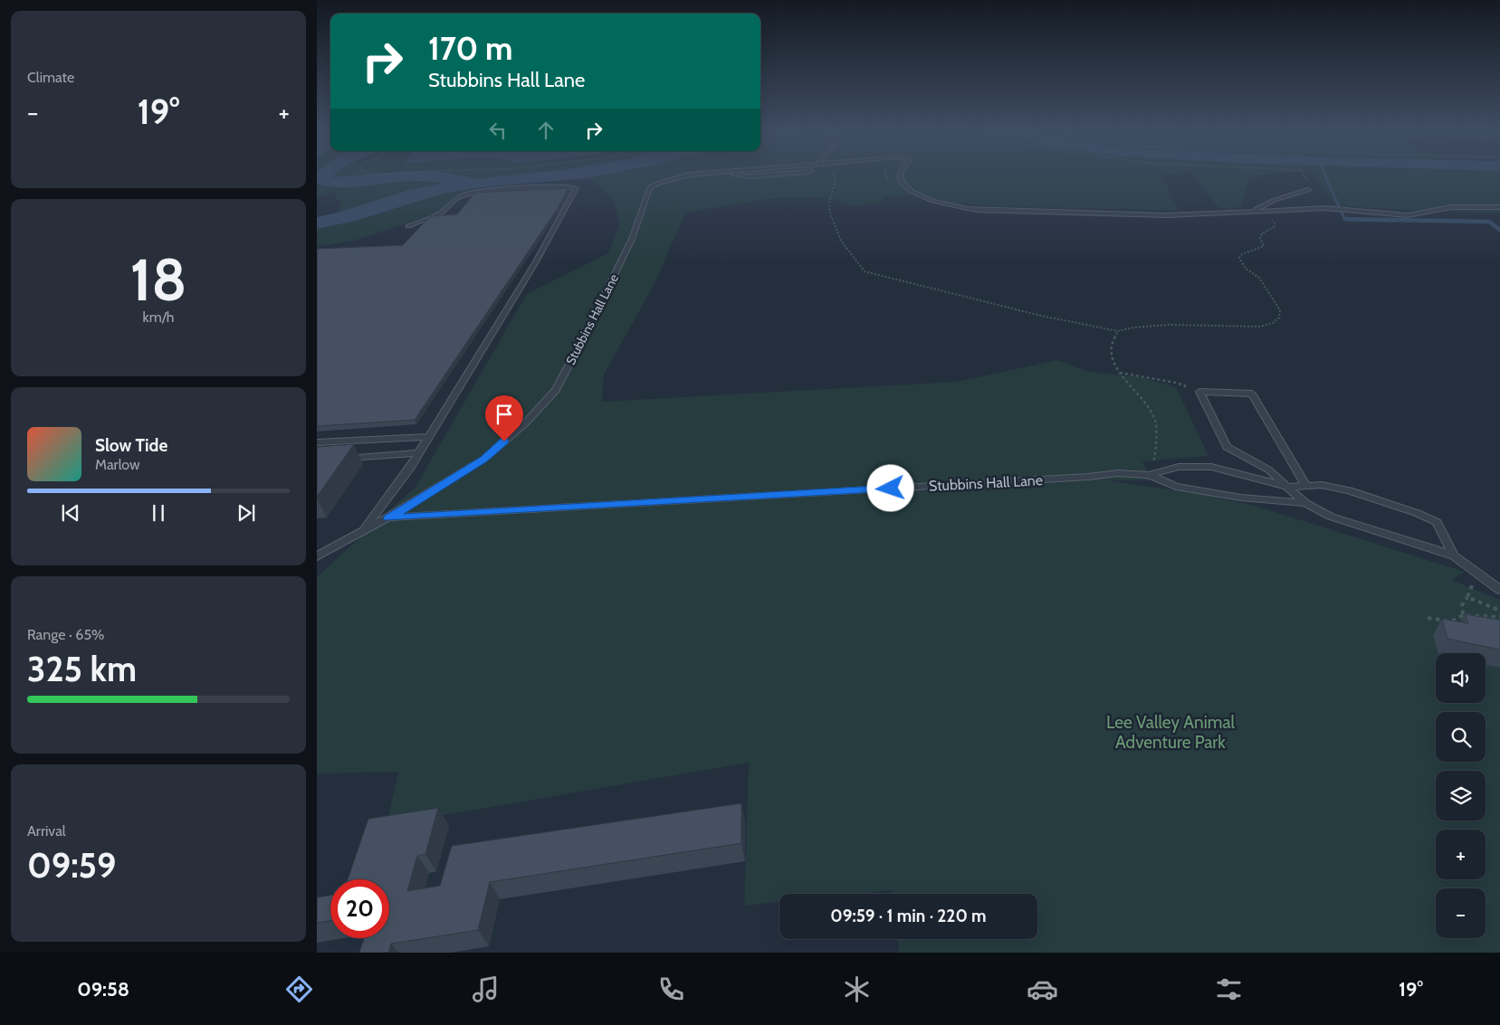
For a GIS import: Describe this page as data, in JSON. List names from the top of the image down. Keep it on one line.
{"streets":{"lane":["Stubbins Hall Lane"]},"parks":["Lee Valley Animal Adventure Park"],"page":{"tile":["Climate",["18","km/h"],["Range · 65%","325 km"],["Arrival","09:59"]],"turn":["170 m","Stubbins Hall Lane"],"heat":["−","19°","+"],"song":["Slow Tide","Marlow"],"map_buttons":["+","−"],"limit":"20","trip":"09:59 · 1 min · 220 m","tabs":["09:58","19°"]}}
